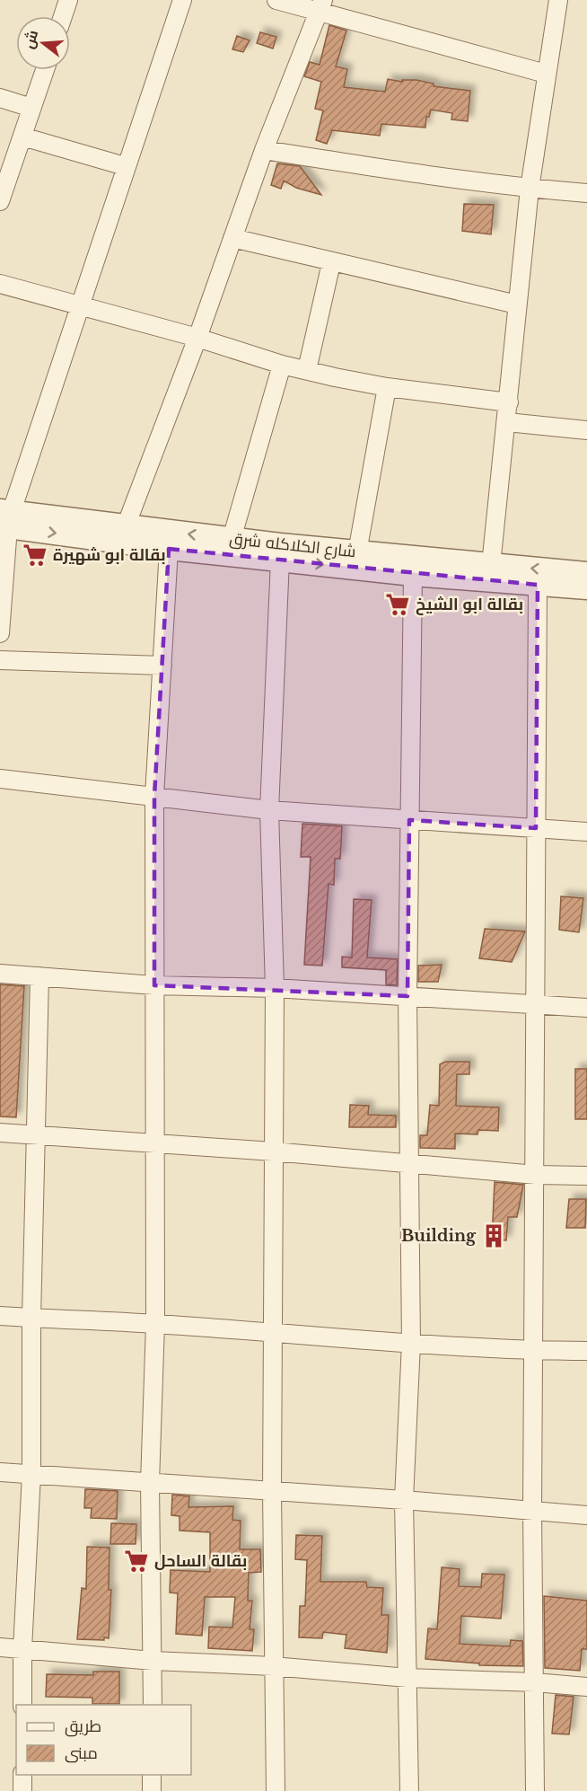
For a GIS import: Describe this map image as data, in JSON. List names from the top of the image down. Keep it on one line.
{"streets":{"street":["شارع الكلاكله شرق"]},"places":{"supermarket":["بقالة ابو شهيرة","بقالة ابو الشيخ","بقالة الساحل"],"building":["Building"]},"legend":["طريق","مبنى"],"north":"left"}
